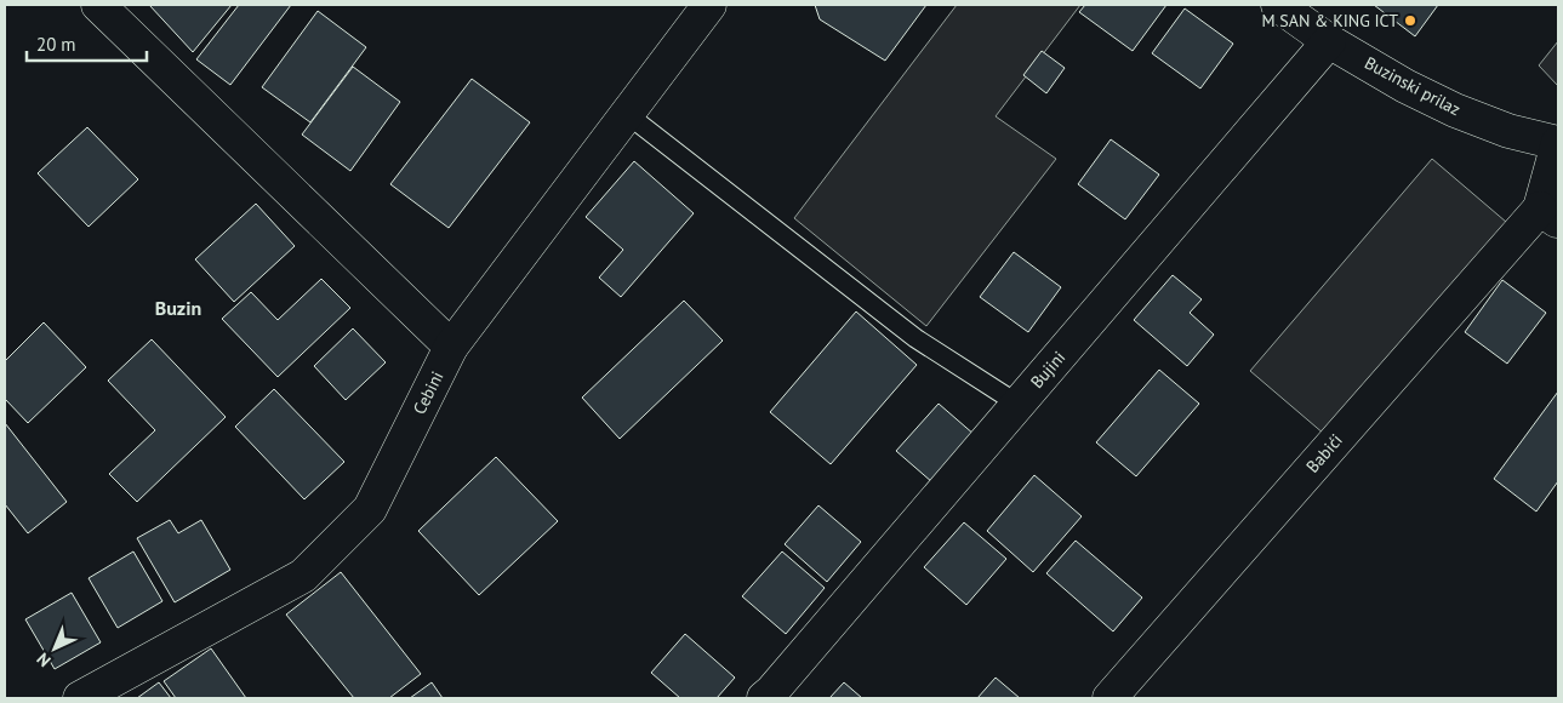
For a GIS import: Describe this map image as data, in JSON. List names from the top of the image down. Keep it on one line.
{"streets":{"street":["Buzinski prilaz","Bujini","Cebini","Babići"]},"crossings":[["Buzinski prilaz","Bujini"],["Buzinski prilaz","Babići"]],"districts":["Buzin"],"places":["M SAN & KING ICT"],"scale_bar":"20 m","north":"bottom left"}
